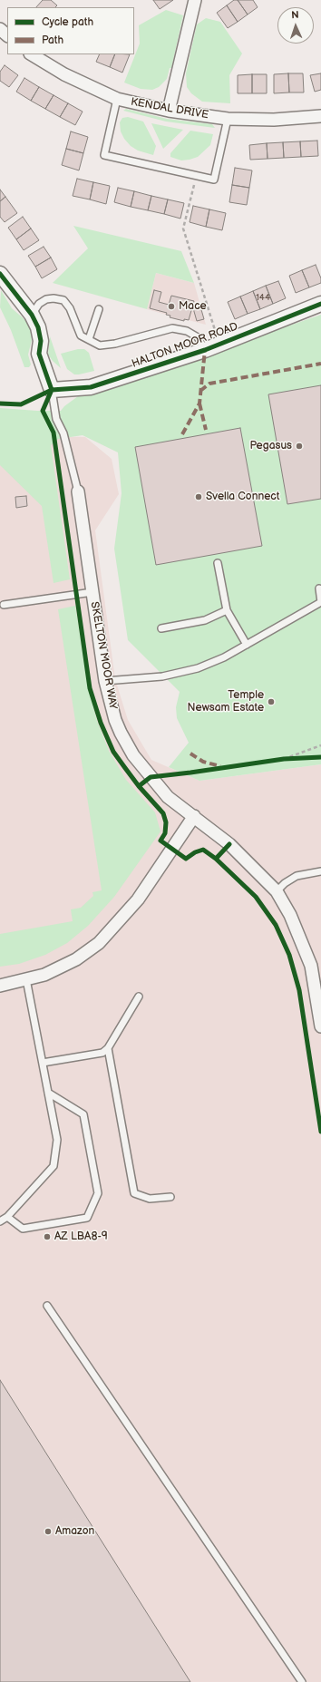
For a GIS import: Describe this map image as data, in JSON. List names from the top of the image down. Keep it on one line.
{"streets":{"street":["KENDAL DRIVE","HALTON MOOR ROAD","SKELTON MOOR WAY"]},"crossings":[["HALTON MOOR ROAD","SKELTON MOOR WAY"]],"places":["Mace","Pegasus","Svella Connect","Temple Newsam Estate","AZ LBA8-9","Amazon"],"house_numbers":["144"],"legend":["Cycle path","Path"],"north":"top"}
